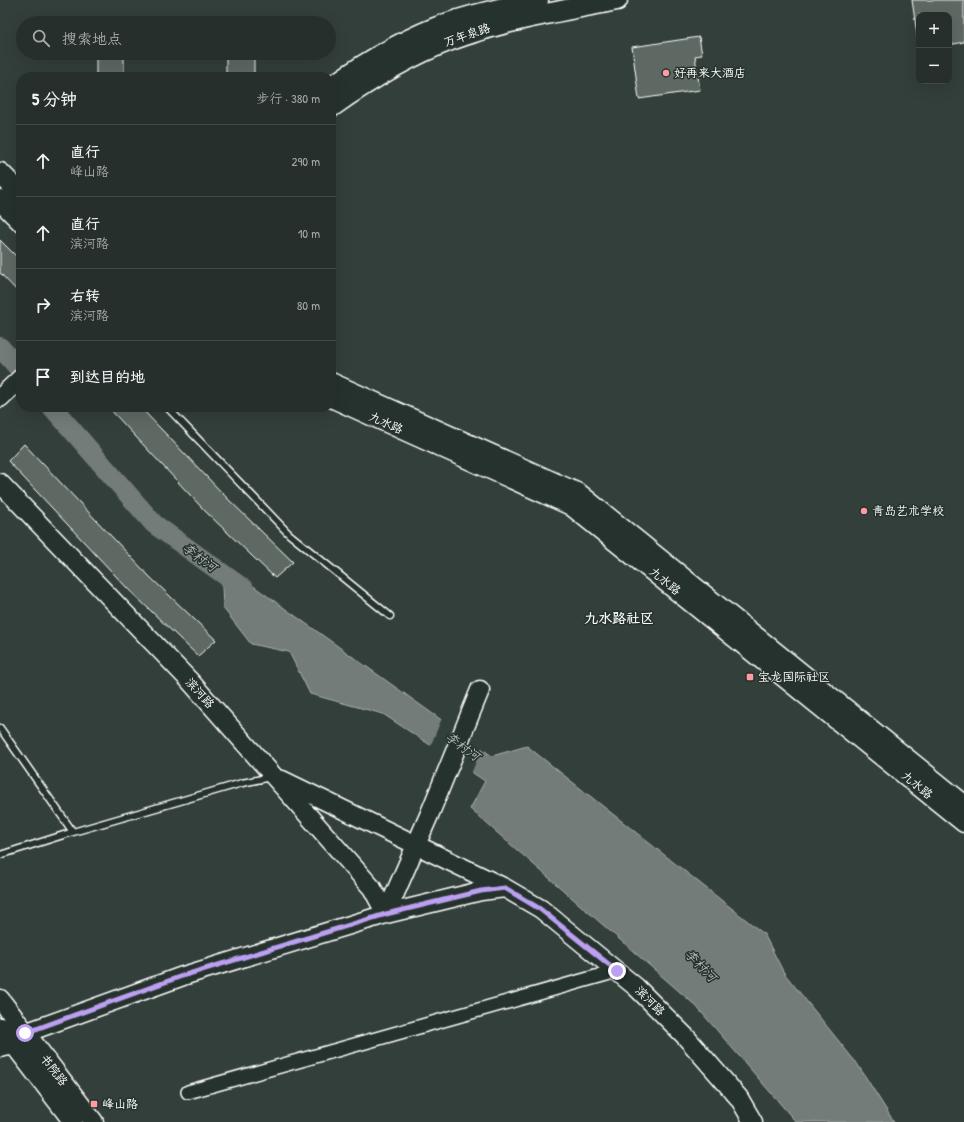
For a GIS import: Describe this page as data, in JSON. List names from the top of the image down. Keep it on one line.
{"streets":{"main road":["万年泉路"],"street":["九水路","滨河路","书院路"]},"districts":["九水路社区"],"water":["李村河"],"places":{"other":["好再来大酒店","青岛艺术学校"],"transit":["宝龙国际社区","峰山路"]},"page":{"map_buttons":["+","−"],"search":"搜索地点","heading":["5 分钟","步行 · 380 m"],"list":[["直行","峰山路","290 m"],["直行","滨河路","10 m"],["右转","滨河路","80 m"],"到达目的地"]}}
